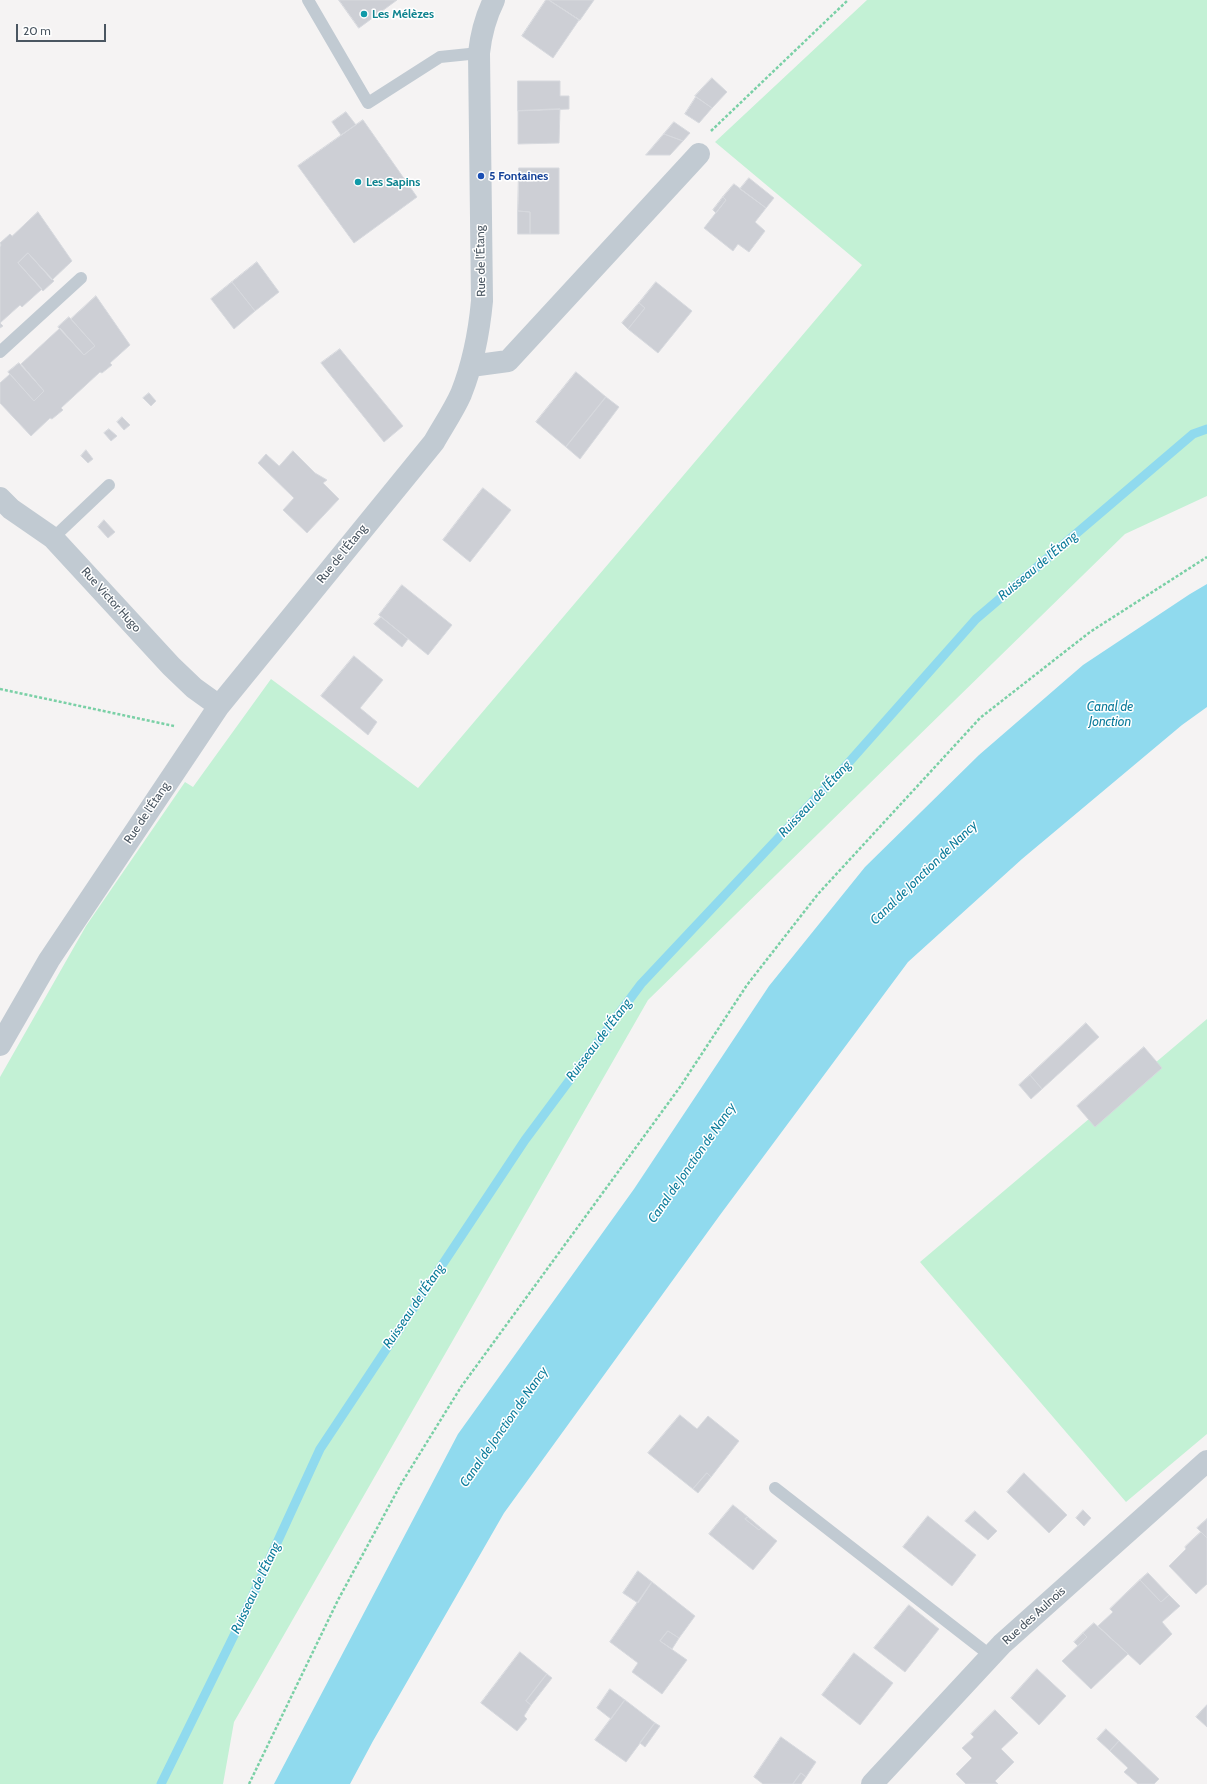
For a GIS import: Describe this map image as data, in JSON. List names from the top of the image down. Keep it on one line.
{"streets":{"street":["Rue de l'Étang","Rue Victor Hugo","Rue des Aulnois"]},"crossings":[["Rue de l'Étang","Rue Victor Hugo"]],"water":["Ruisseau de l'Étang","Canal de Jonction","Canal de Jonction de Nancy"],"places":["Les Mélèzes","5 Fontaines","Les Sapins"],"scale_bar":"20 m"}
